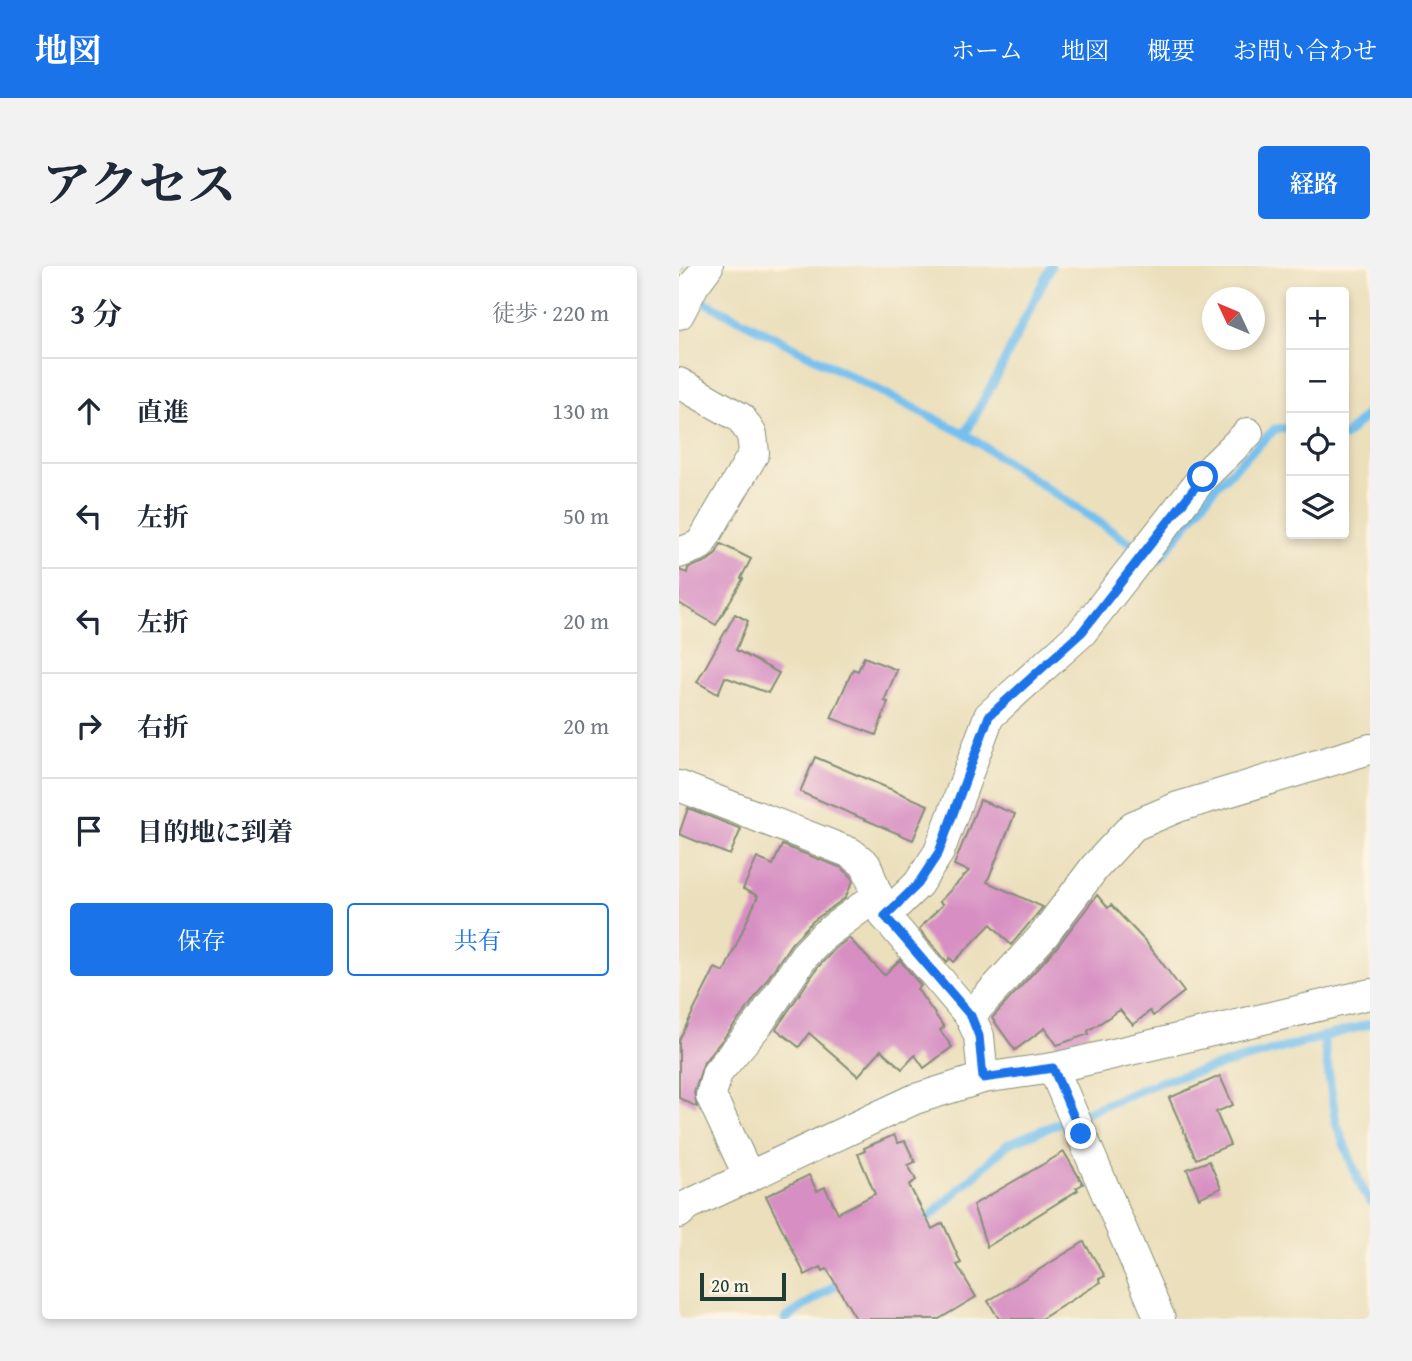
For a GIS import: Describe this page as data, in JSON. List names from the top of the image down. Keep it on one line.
{"scale_bar":"20 m","north":"top left","page":{"header":"地図","nav":["ホーム","地図","概要","お問い合わせ"],"title":"アクセス","buttons":["経路",["保存","共有"]],"heading":["3 分","徒歩 · 220 m"],"map_buttons":["+","−"],"list":[["直進","130 m"],["左折","50 m"],["左折","20 m"],["右折","20 m"],"目的地に到着"],"scale":"20 m"}}
